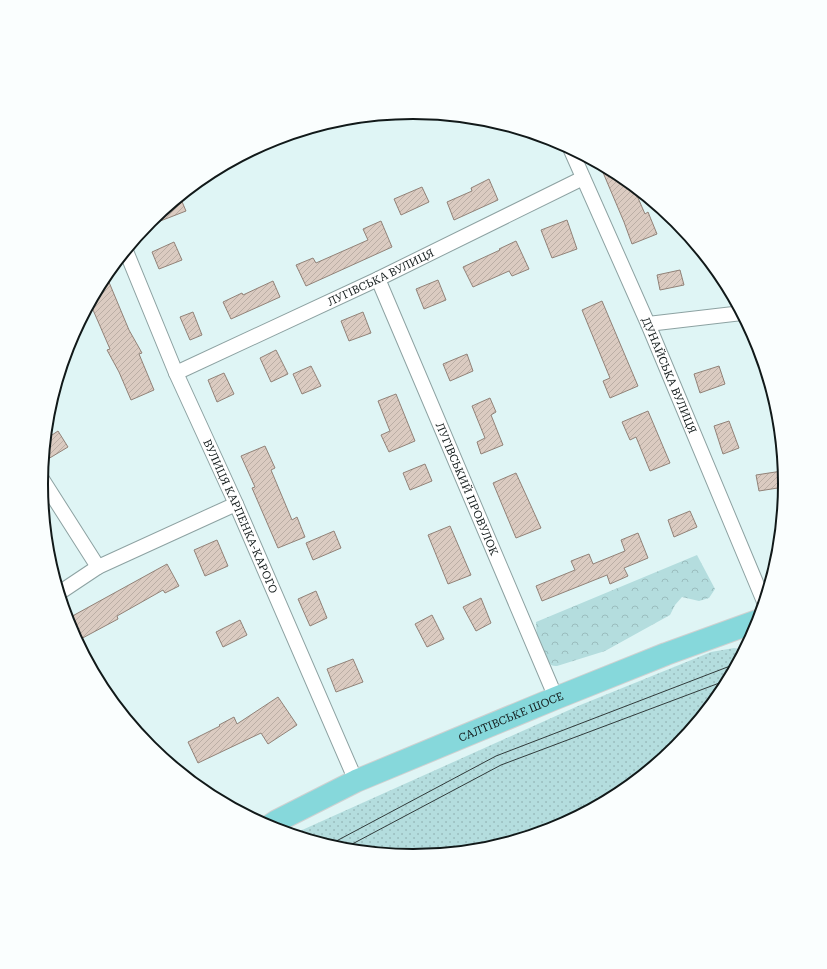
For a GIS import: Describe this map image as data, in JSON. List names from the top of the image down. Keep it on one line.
{"streets":{"main road":["САЛТІВСЬКЕ ШОСЕ"],"street":["ЛУГІВСЬКА ВУЛИЦЯ","ДУНАЙСЬКА ВУЛИЦЯ","ЛУГІВСЬКИЙ ПРОВУЛОК","ВУЛИЦЯ КАРПЕНКА-КАРОГО"]},"crossings":[["ЛУГІВСЬКА ВУЛИЦЯ","ДУНАЙСЬКА ВУЛИЦЯ"],["ЛУГІВСЬКА ВУЛИЦЯ","ЛУГІВСЬКИЙ ПРОВУЛОК"],["ЛУГІВСЬКА ВУЛИЦЯ","ВУЛИЦЯ КАРПЕНКА-КАРОГО"],["ЛУГІВСЬКИЙ ПРОВУЛОК","САЛТІВСЬКЕ ШОСЕ"],["ВУЛИЦЯ КАРПЕНКА-КАРОГО","САЛТІВСЬКЕ ШОСЕ"]]}
